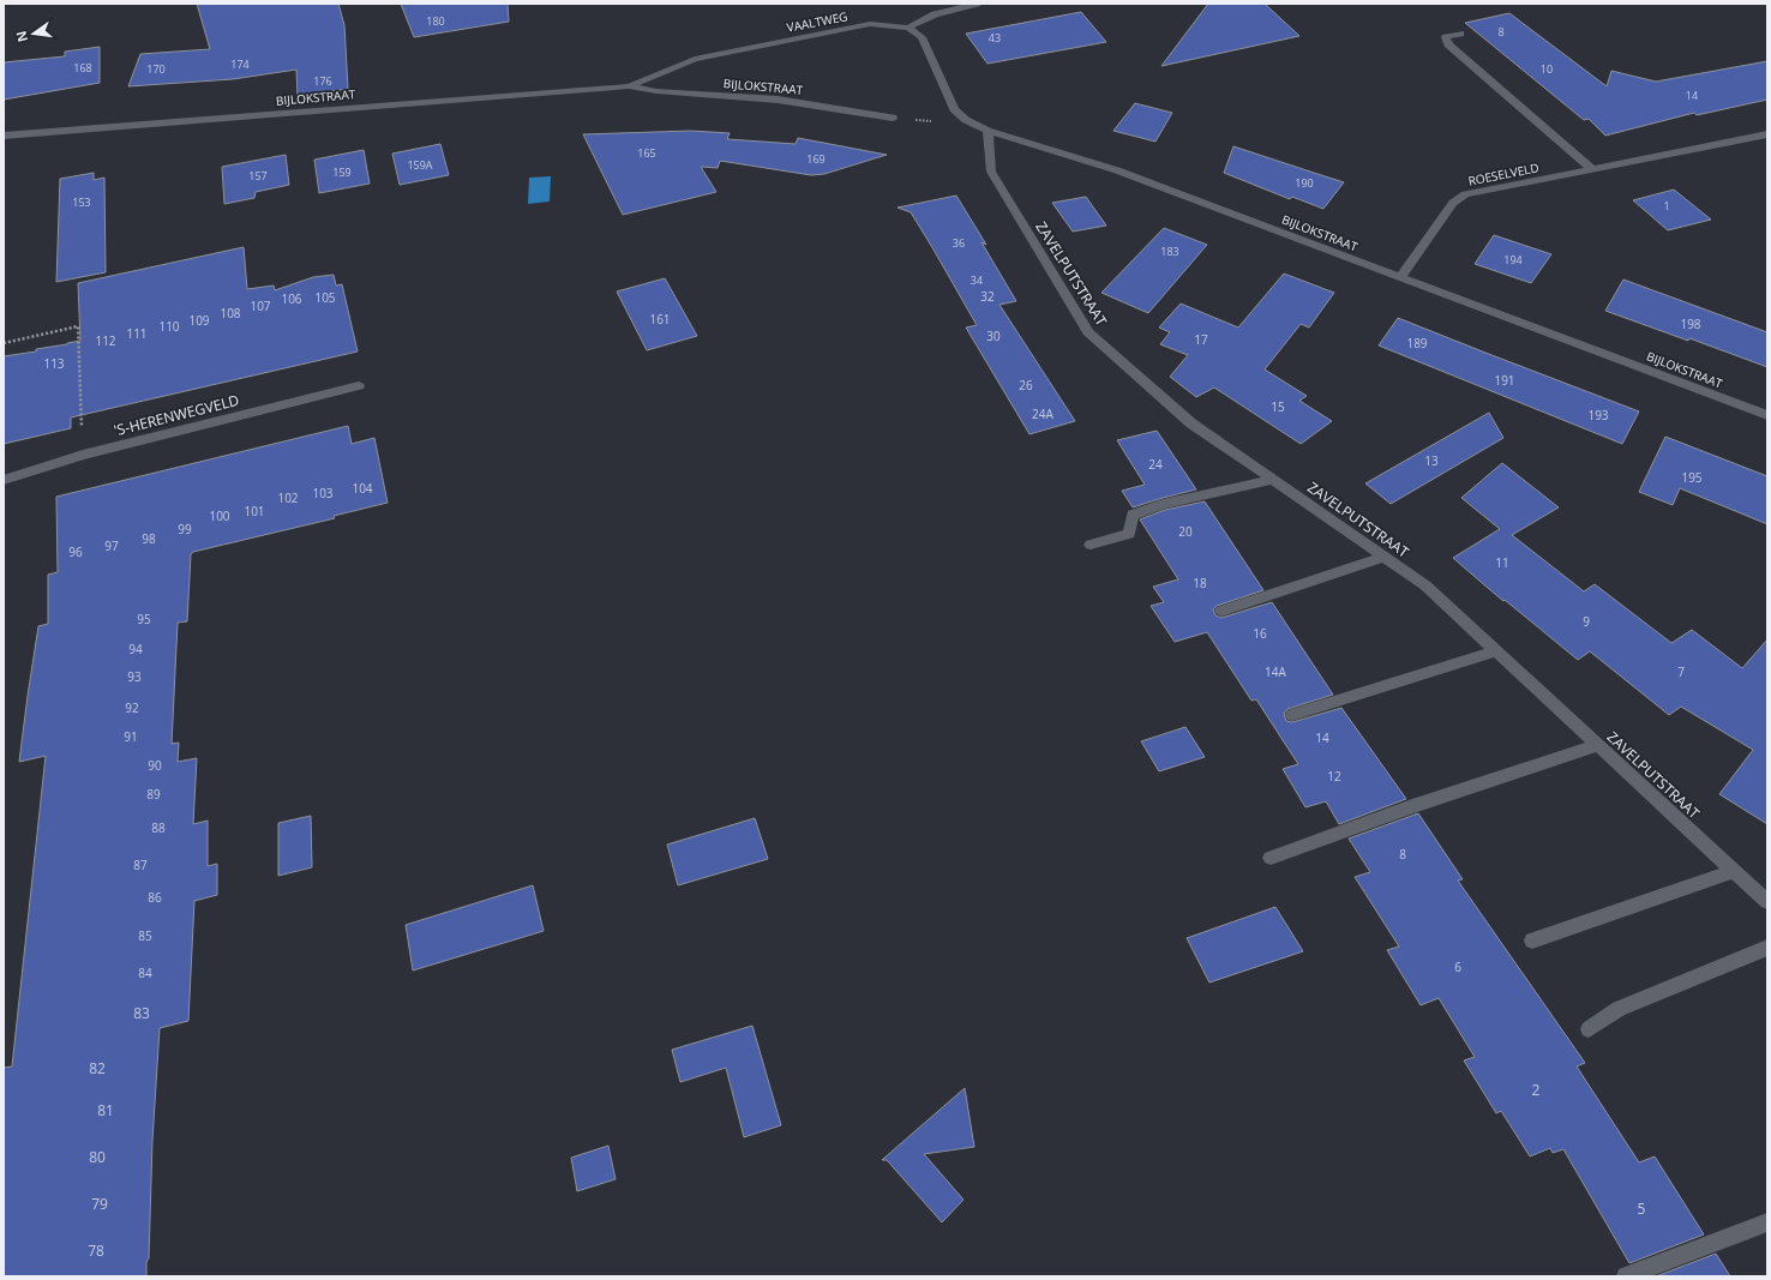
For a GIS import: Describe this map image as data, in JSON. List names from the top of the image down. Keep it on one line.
{"streets":{"street":["VAALTWEG","BIJLOKSTRAAT","ROESELVELD","ZAVELPUTSTRAAT","'S-HERENWEGVELD"]},"crossings":[["VAALTWEG","BIJLOKSTRAAT"],["BIJLOKSTRAAT","ROESELVELD"],["BIJLOKSTRAAT","ZAVELPUTSTRAAT"]],"house_numbers":["180","8","43","174","168","170","10","176","14","165","169","159A","159","157","190","153","1","36","183","194","34","32","105","106","107","108","161","109","198","110","111","30","17","112","189","113","191","26","15","24A","193","13","24","195","104","103","102","101","100","99","20","98","97","96","11","18","95","9","16","94","14A","7","93","92","91","14","90","12","89","88","8","87","86","85","6","84","83","82","2","81","80","79","5","78"],"north":"left"}
